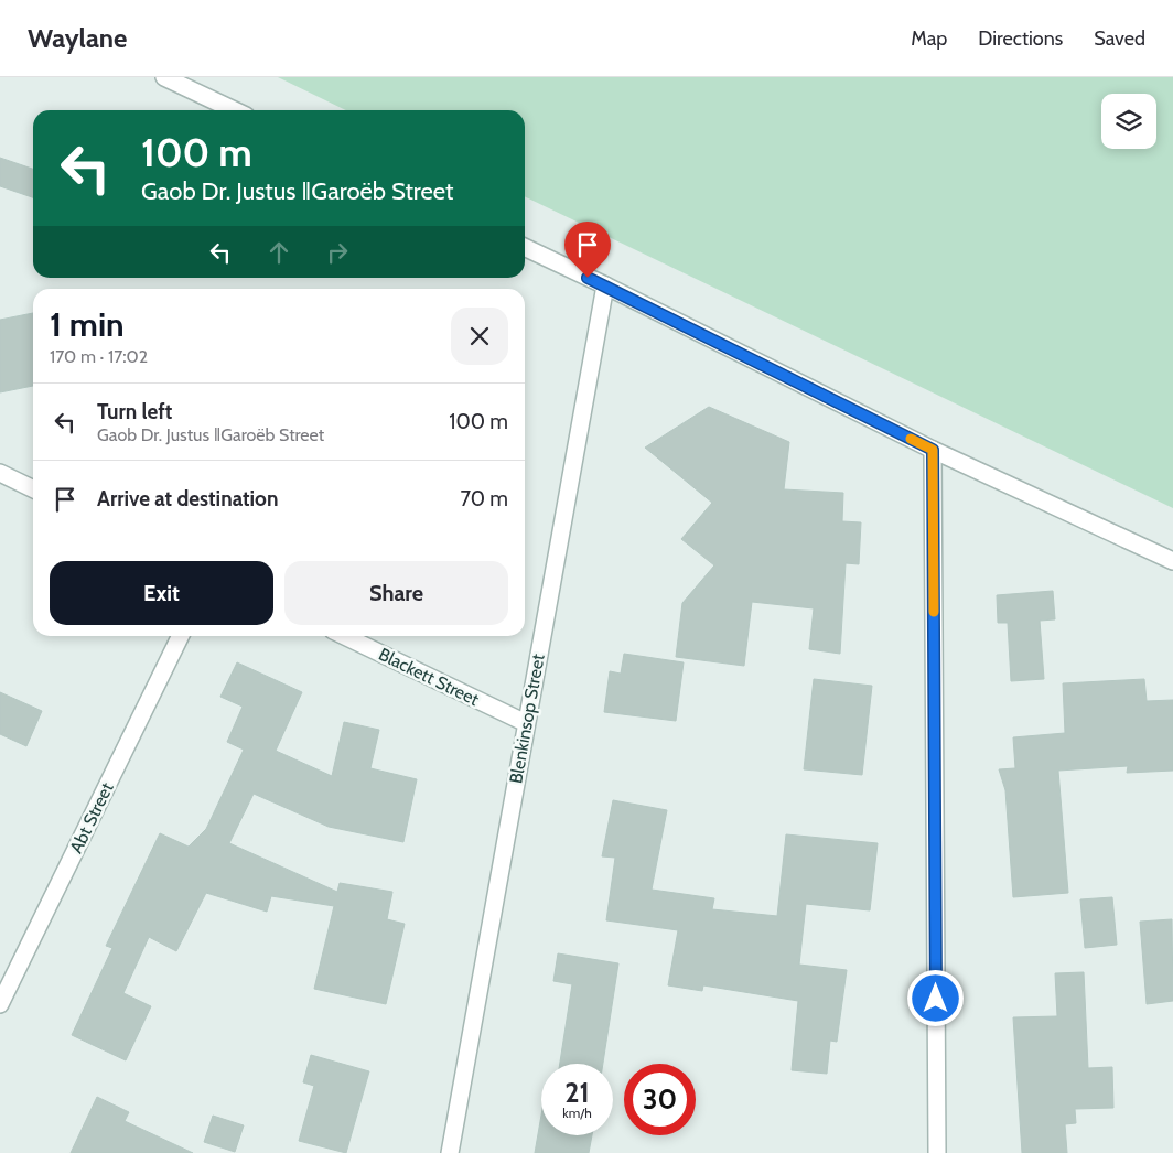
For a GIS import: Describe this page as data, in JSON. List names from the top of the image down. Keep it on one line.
{"streets":{"street":["Blackett Street","Blenkinsop Street","Abt Street"]},"crossings":[["Blackett Street","Blenkinsop Street"]],"page":{"header":"Waylane","nav":["Map","Directions","Saved"],"turn":["100 m","Gaob Dr. Justus ǁGaroëb Street"],"heading":["1 min","170 m · 17:02"],"list":[{"name":"Turn left","note":"Gaob Dr. Justus ǁGaroëb Street","value":"100 m"},{"name":"Arrive at destination","value":"70 m"}],"buttons":["Exit","Share"],"speed":"21 km/h","limit":"30"}}
